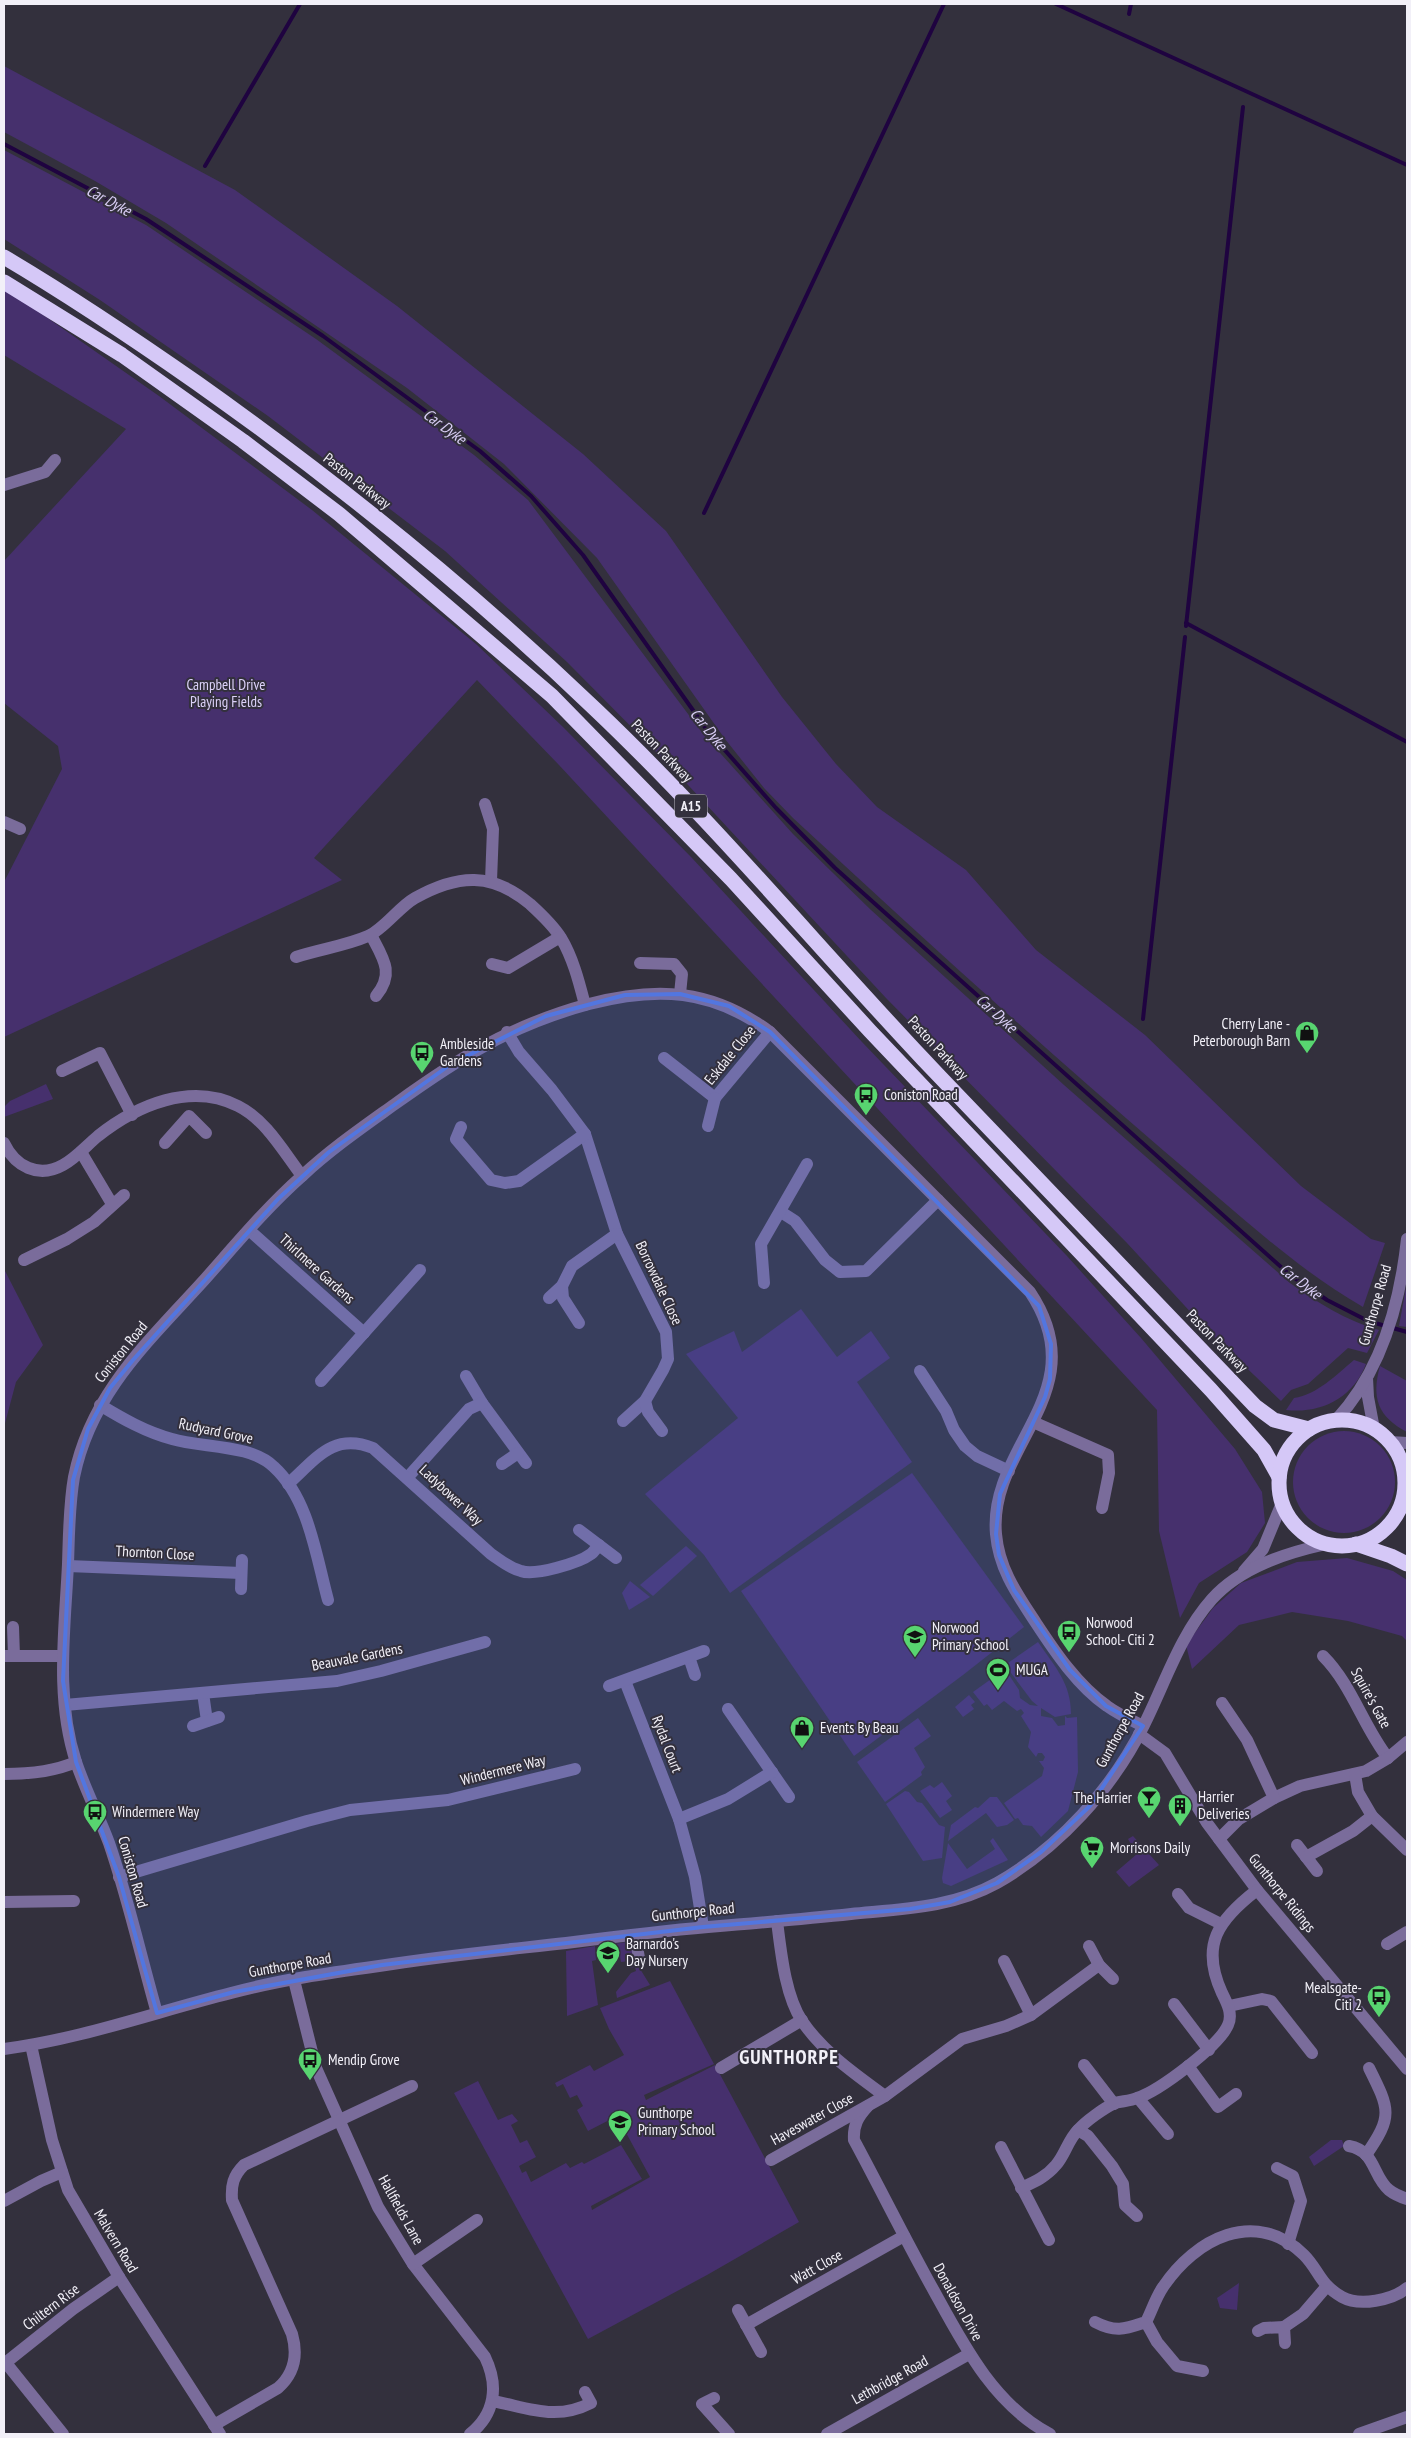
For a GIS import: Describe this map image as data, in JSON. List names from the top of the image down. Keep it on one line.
{"streets":{"highway":["Paston Parkway","A15"],"street":["Eskdale Close","Thirlmere Gardens","Borrowdale Close","Gunthorpe Road","Coniston Road","Rudyard Grove","Ladybower Way","Thornton Close","Beauvale Gardens","Squire's Gate","Rydal Court","Windermere Way","Gunthorpe Ridings","Haveswater Close","Hallfields Lane","Malvern Road","Watt Close","Donaldson Drive","Chiltern Rise","Lethbridge Road"]},"crossings":[["Paston Parkway","A15"],["Paston Parkway","Gunthorpe Road"],["A15","Gunthorpe Road"],["Eskdale Close","Coniston Road"],["Thirlmere Gardens","Coniston Road"],["Borrowdale Close","Coniston Road"],["Gunthorpe Road","Coniston Road"],["Gunthorpe Road","Rydal Court"],["Gunthorpe Road","Gunthorpe Ridings"],["Gunthorpe Road","Haveswater Close"],["Gunthorpe Road","Hallfields Lane"],["Gunthorpe Road","Malvern Road"],["Coniston Road","Rudyard Grove"],["Coniston Road","Thornton Close"],["Coniston Road","Beauvale Gardens"],["Coniston Road","Windermere Way"],["Coniston Road","Gunthorpe Ridings"],["Rudyard Grove","Ladybower Way"],["Haveswater Close","Donaldson Drive"],["Malvern Road","Chiltern Rise"],["Watt Close","Donaldson Drive"],["Donaldson Drive","Lethbridge Road"]],"districts":["GUNTHORPE"],"water":["Car Dyke"],"parks":["Campbell Drive Playing Fields"],"places":{"shop":["Cherry Lane - Peterborough Barn","Events By Beau"],"bus stop":["Ambleside Gardens","Coniston Road","Norwood School- Citi 2","Windermere Way","Mealsgate- Citi 2","Mendip Grove"],"school or university":["Norwood Primary School","Barnardo's Day Nursery","Gunthorpe Primary School"],"sports":["MUGA"],"bar":["The Harrier"],"building":["Harrier Deliveries"],"supermarket":["Morrisons Daily"]}}
